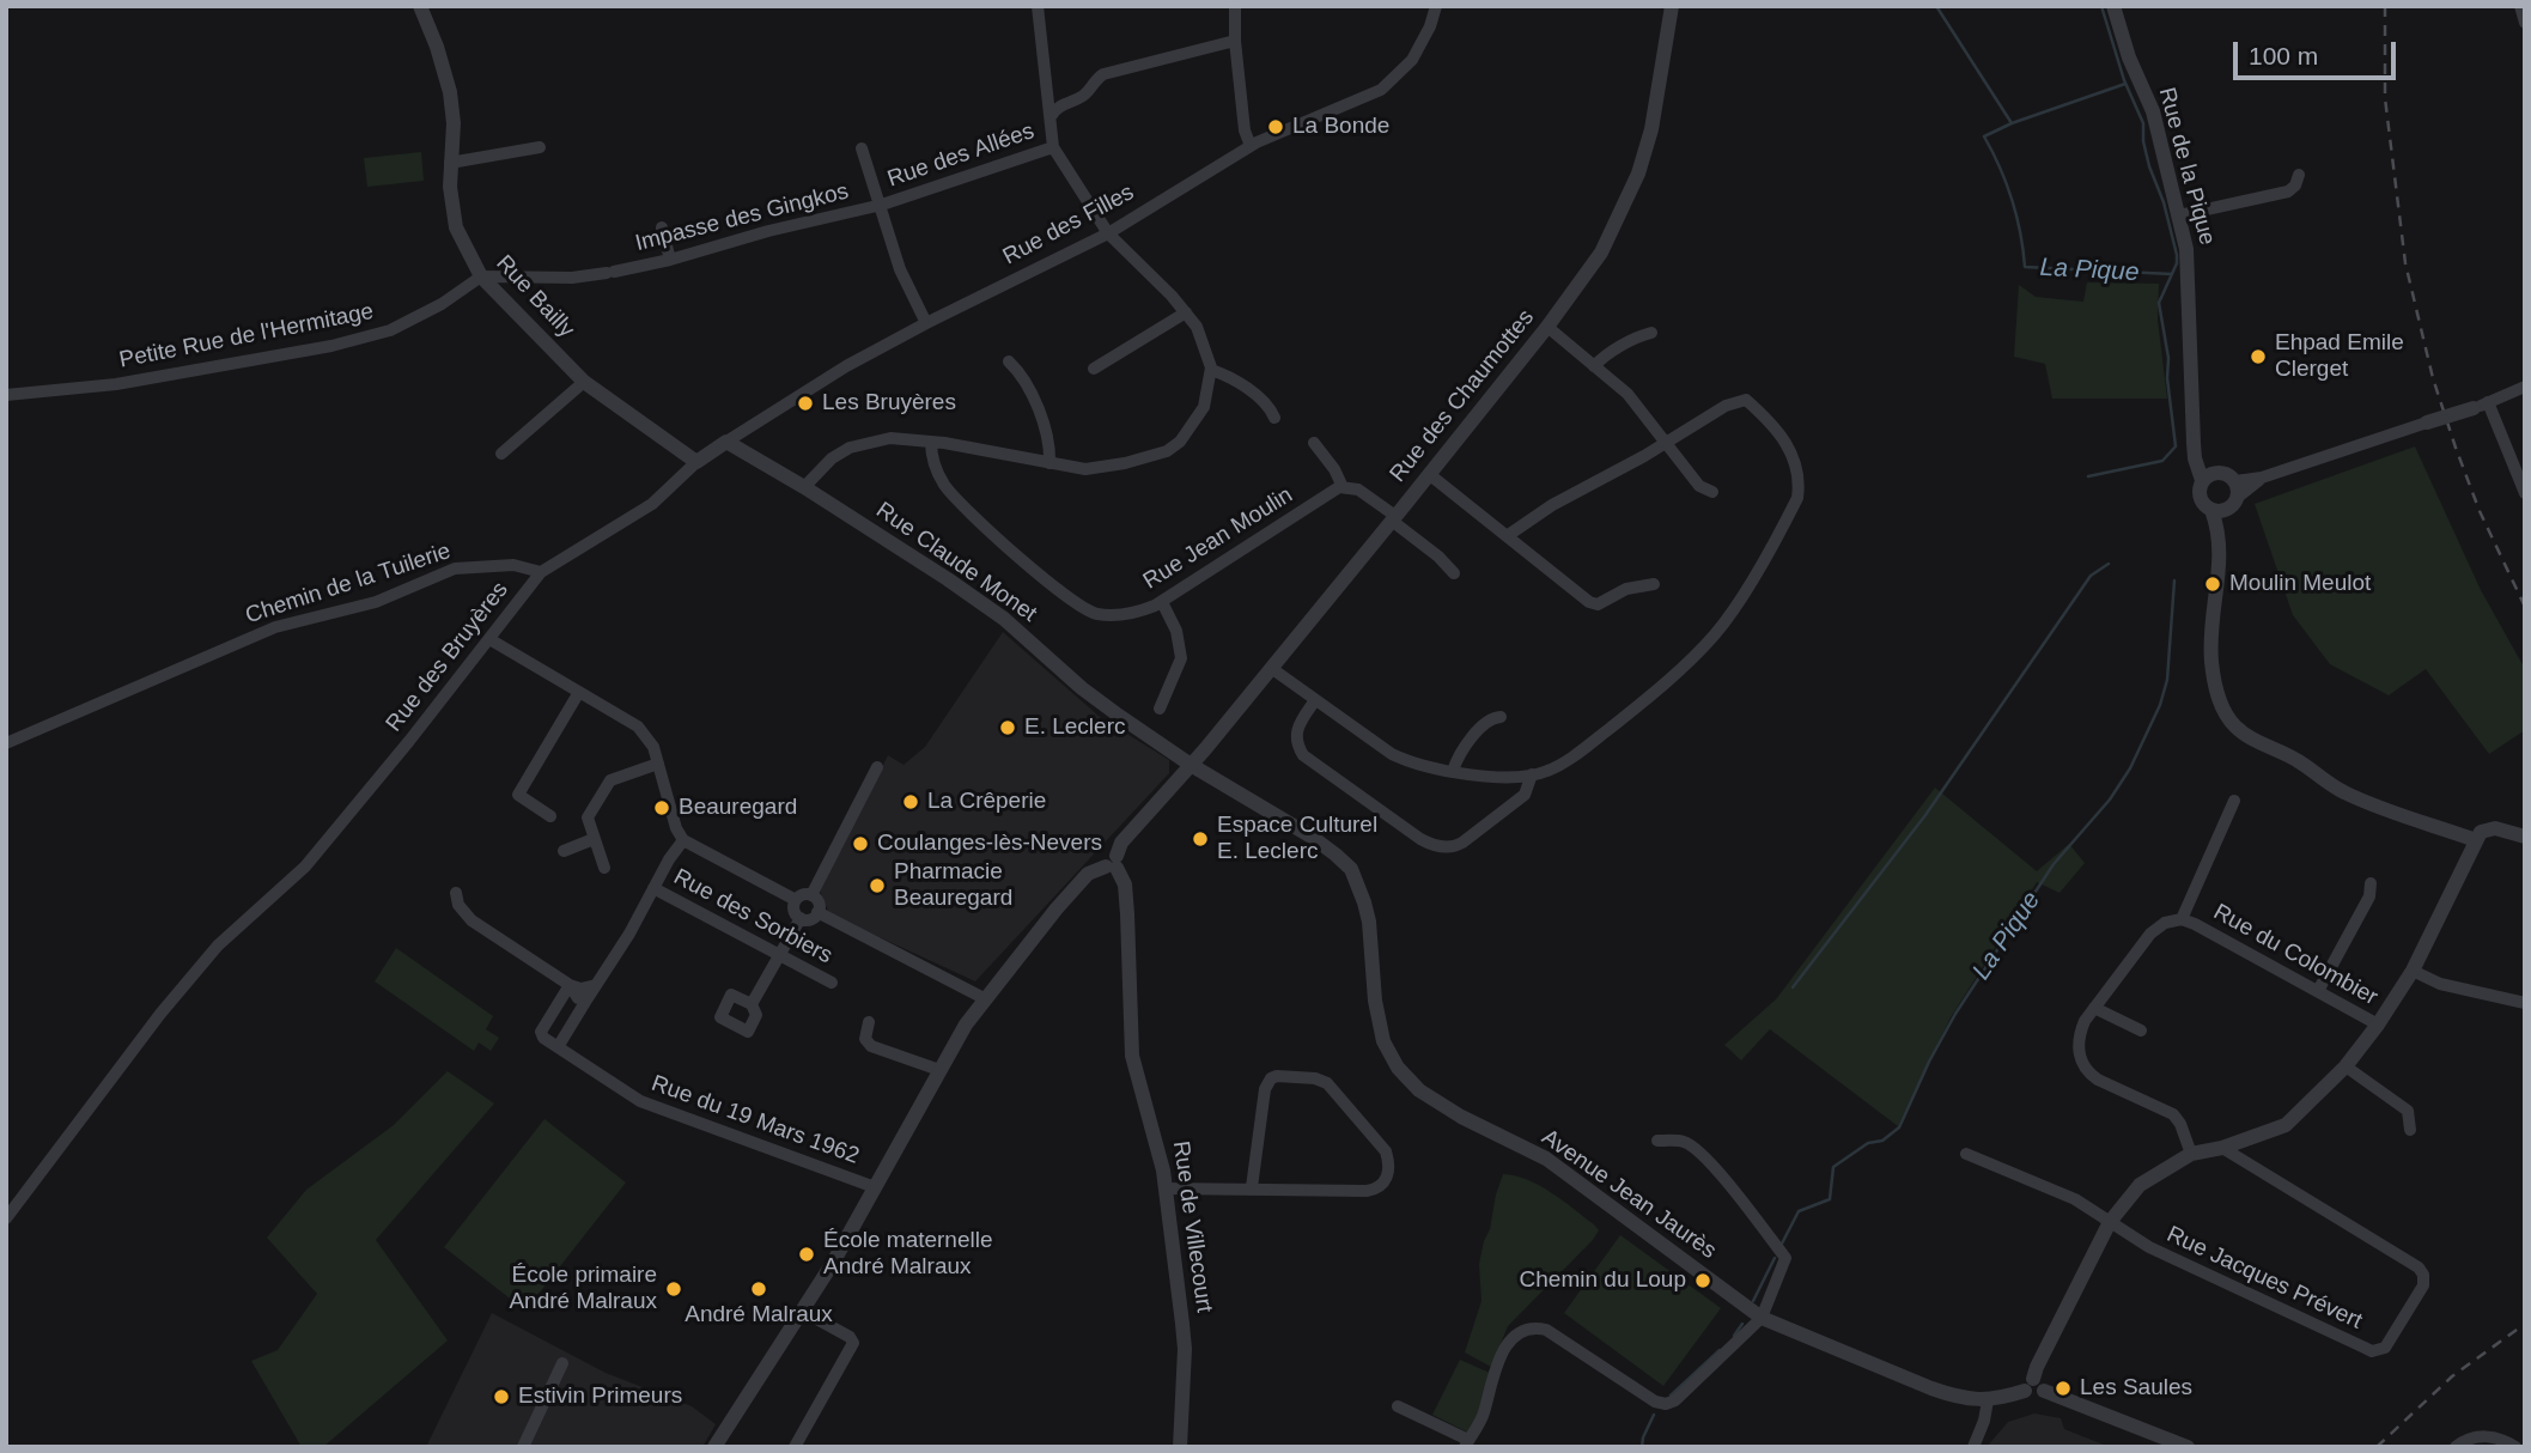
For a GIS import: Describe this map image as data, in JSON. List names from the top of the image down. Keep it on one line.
{"streets":{"street":["Rue des Allées","Rue de la Pique","Impasse des Gingkos","Rue des Filles","Rue Bailly","Petite Rue de l'Hermitage","Rue des Chaumottes","Rue Jean Moulin","Rue Claude Monet","Chemin de la Tuilerie","Rue des Bruyères","Rue des Sorbiers","Rue du Colombier","Rue du 19 Mars 1962","Avenue Jean Jaurès","Rue de Villecourt","Rue Jacques Prévert"]},"crossings":[["Rue des Allées","Impasse des Gingkos"],["Impasse des Gingkos","Rue Bailly"],["Impasse des Gingkos","Petite Rue de l'Hermitage"],["Rue des Filles","Rue Bailly"],["Rue des Filles","Rue Claude Monet"],["Rue des Filles","Rue des Bruyères"],["Rue Bailly","Petite Rue de l'Hermitage"],["Rue Bailly","Rue des Bruyères"],["Rue des Chaumottes","Rue Claude Monet"],["Rue des Chaumottes","Rue du 19 Mars 1962"],["Rue des Chaumottes","Avenue Jean Jaurès"],["Rue des Chaumottes","Rue de Villecourt"],["Rue Claude Monet","Avenue Jean Jaurès"],["Chemin de la Tuilerie","Rue des Bruyères"]],"water":["La Pique"],"places":["La Bonde","Ehpad Emile Clerget","Les Bruyères","Moulin Meulot","E. Leclerc","La Crêperie","Beauregard","Espace Culturel E. Leclerc","Coulanges-lès-Nevers","Pharmacie Beauregard","École maternelle André Malraux","Chemin du Loup","École primaire André Malraux","André Malraux","Les Saules","Estivin Primeurs"],"scale_bar":"100 m"}
